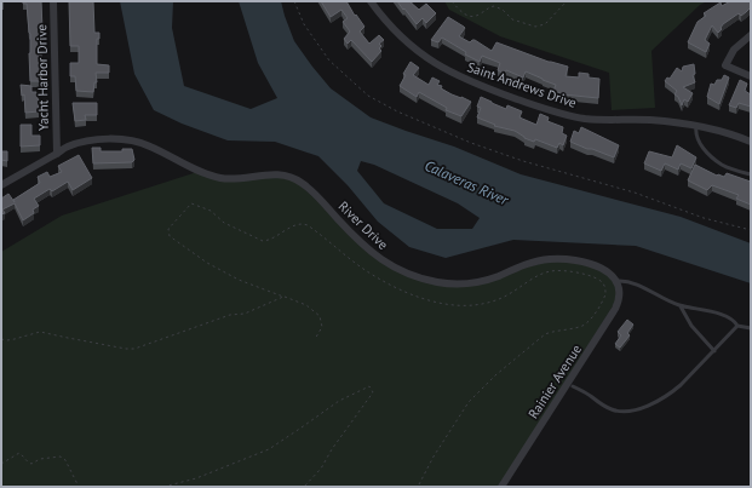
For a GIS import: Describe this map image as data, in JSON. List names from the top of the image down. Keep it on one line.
{"streets":{"street":["Yacht Harbor Drive","Saint Andrews Drive","River Drive","Rainier Avenue"]},"crossings":[["Yacht Harbor Drive","River Drive"],["River Drive","Rainier Avenue"]],"water":["Calaveras River"]}
